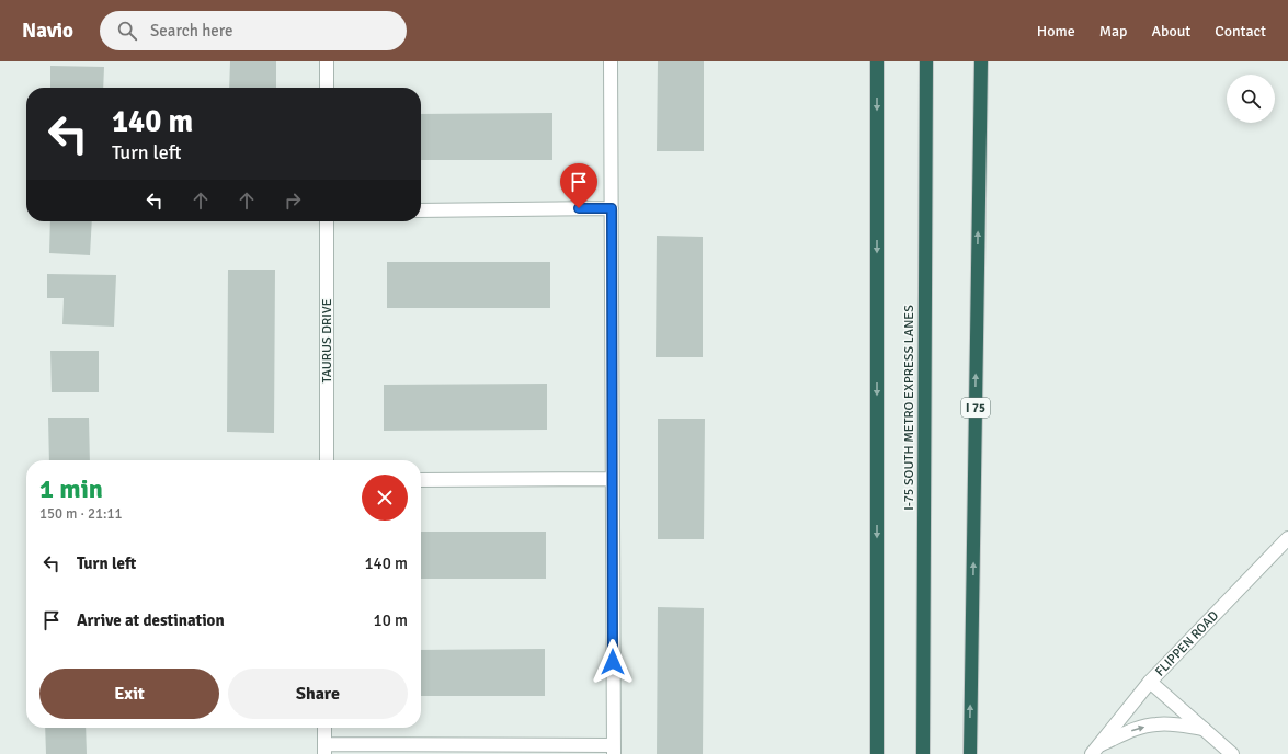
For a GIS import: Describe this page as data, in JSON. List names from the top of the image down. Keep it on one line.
{"streets":{"highway":["I-75 SOUTH METRO EXPRESS LANES","I 75"],"street":["TAURUS DRIVE","FLIPPEN ROAD"]},"page":{"header":"Navio","search":"Search here","nav":["Home","Map","About","Contact"],"turn":["140 m","Turn left"],"heading":["1 min","150 m · 21:11"],"list":[{"name":"Turn left","value":"140 m"},{"name":"Arrive at destination","value":"10 m"}],"buttons":["Exit","Share"]}}
